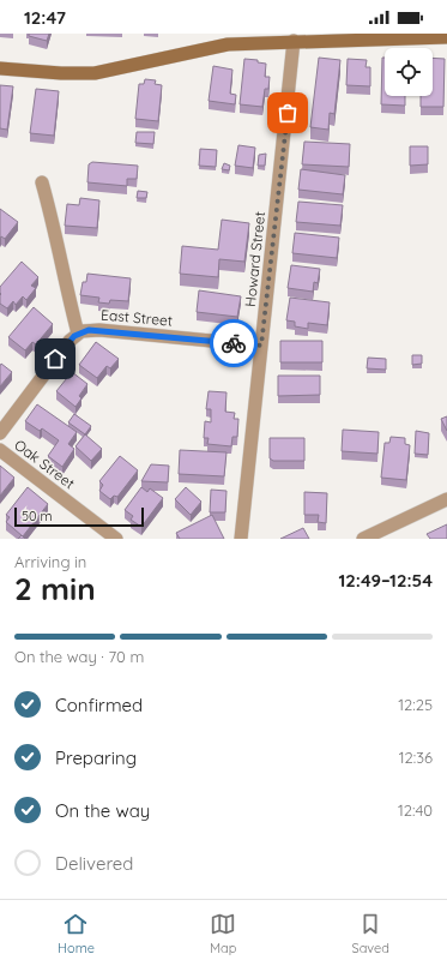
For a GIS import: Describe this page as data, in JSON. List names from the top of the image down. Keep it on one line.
{"streets":{"street":["Howard Street","East Street","Oak Street"]},"crossings":[["Howard Street","East Street"]],"scale_bar":"50 m","page":{"status":"12:47","scale":"50 m","heading":["2 min","Arriving in","12:49–12:54"],"bar":"On the way · 70 m","list":[["Confirmed","12:25"],["Preparing","12:36"],["On the way","12:40"],"Delivered"],"tabs":["Home","Map","Saved"]}}
